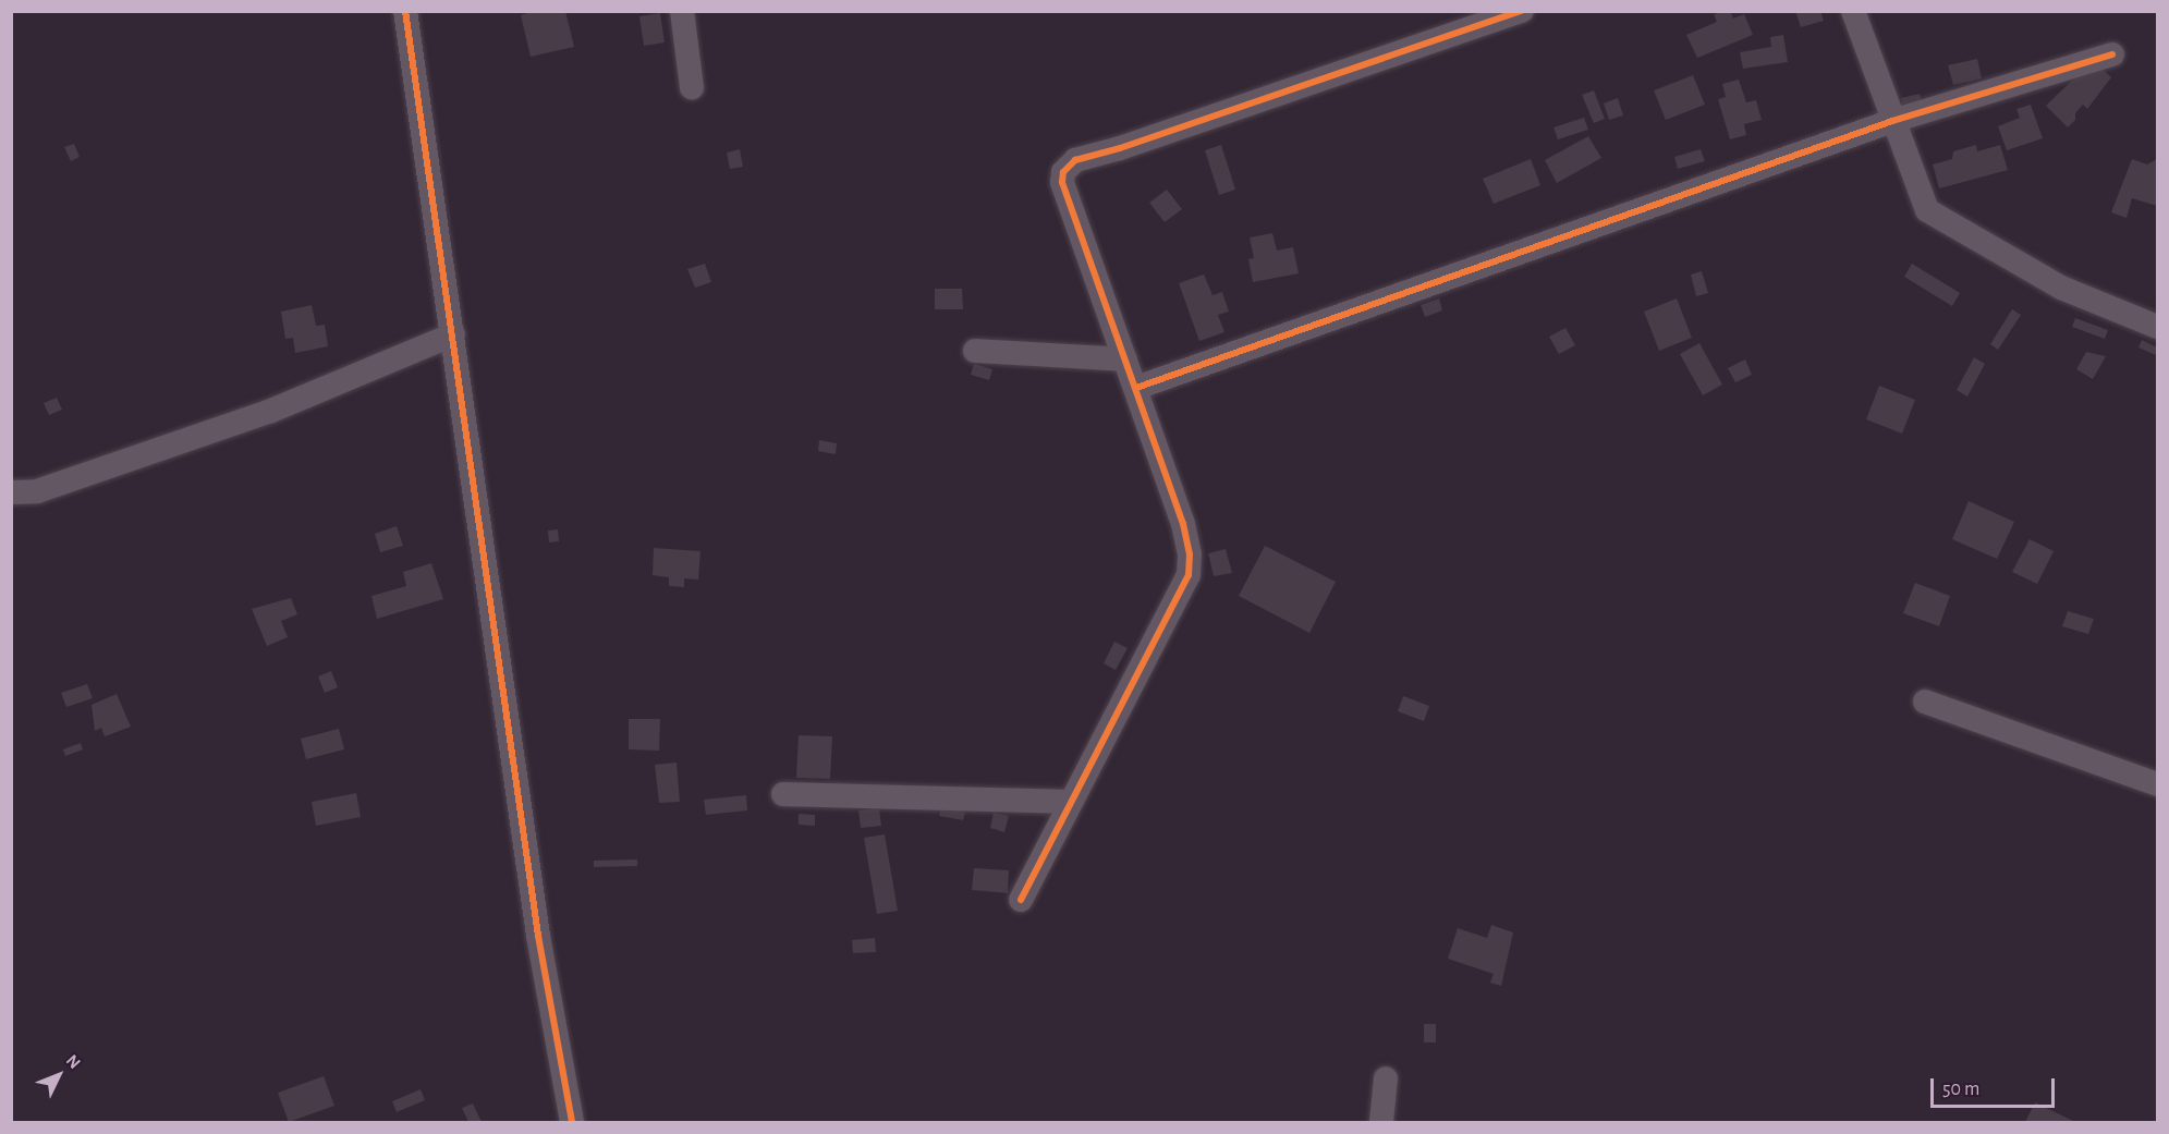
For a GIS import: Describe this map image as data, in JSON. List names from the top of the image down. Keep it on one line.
{"scale_bar":"50 m","north":"top right"}
